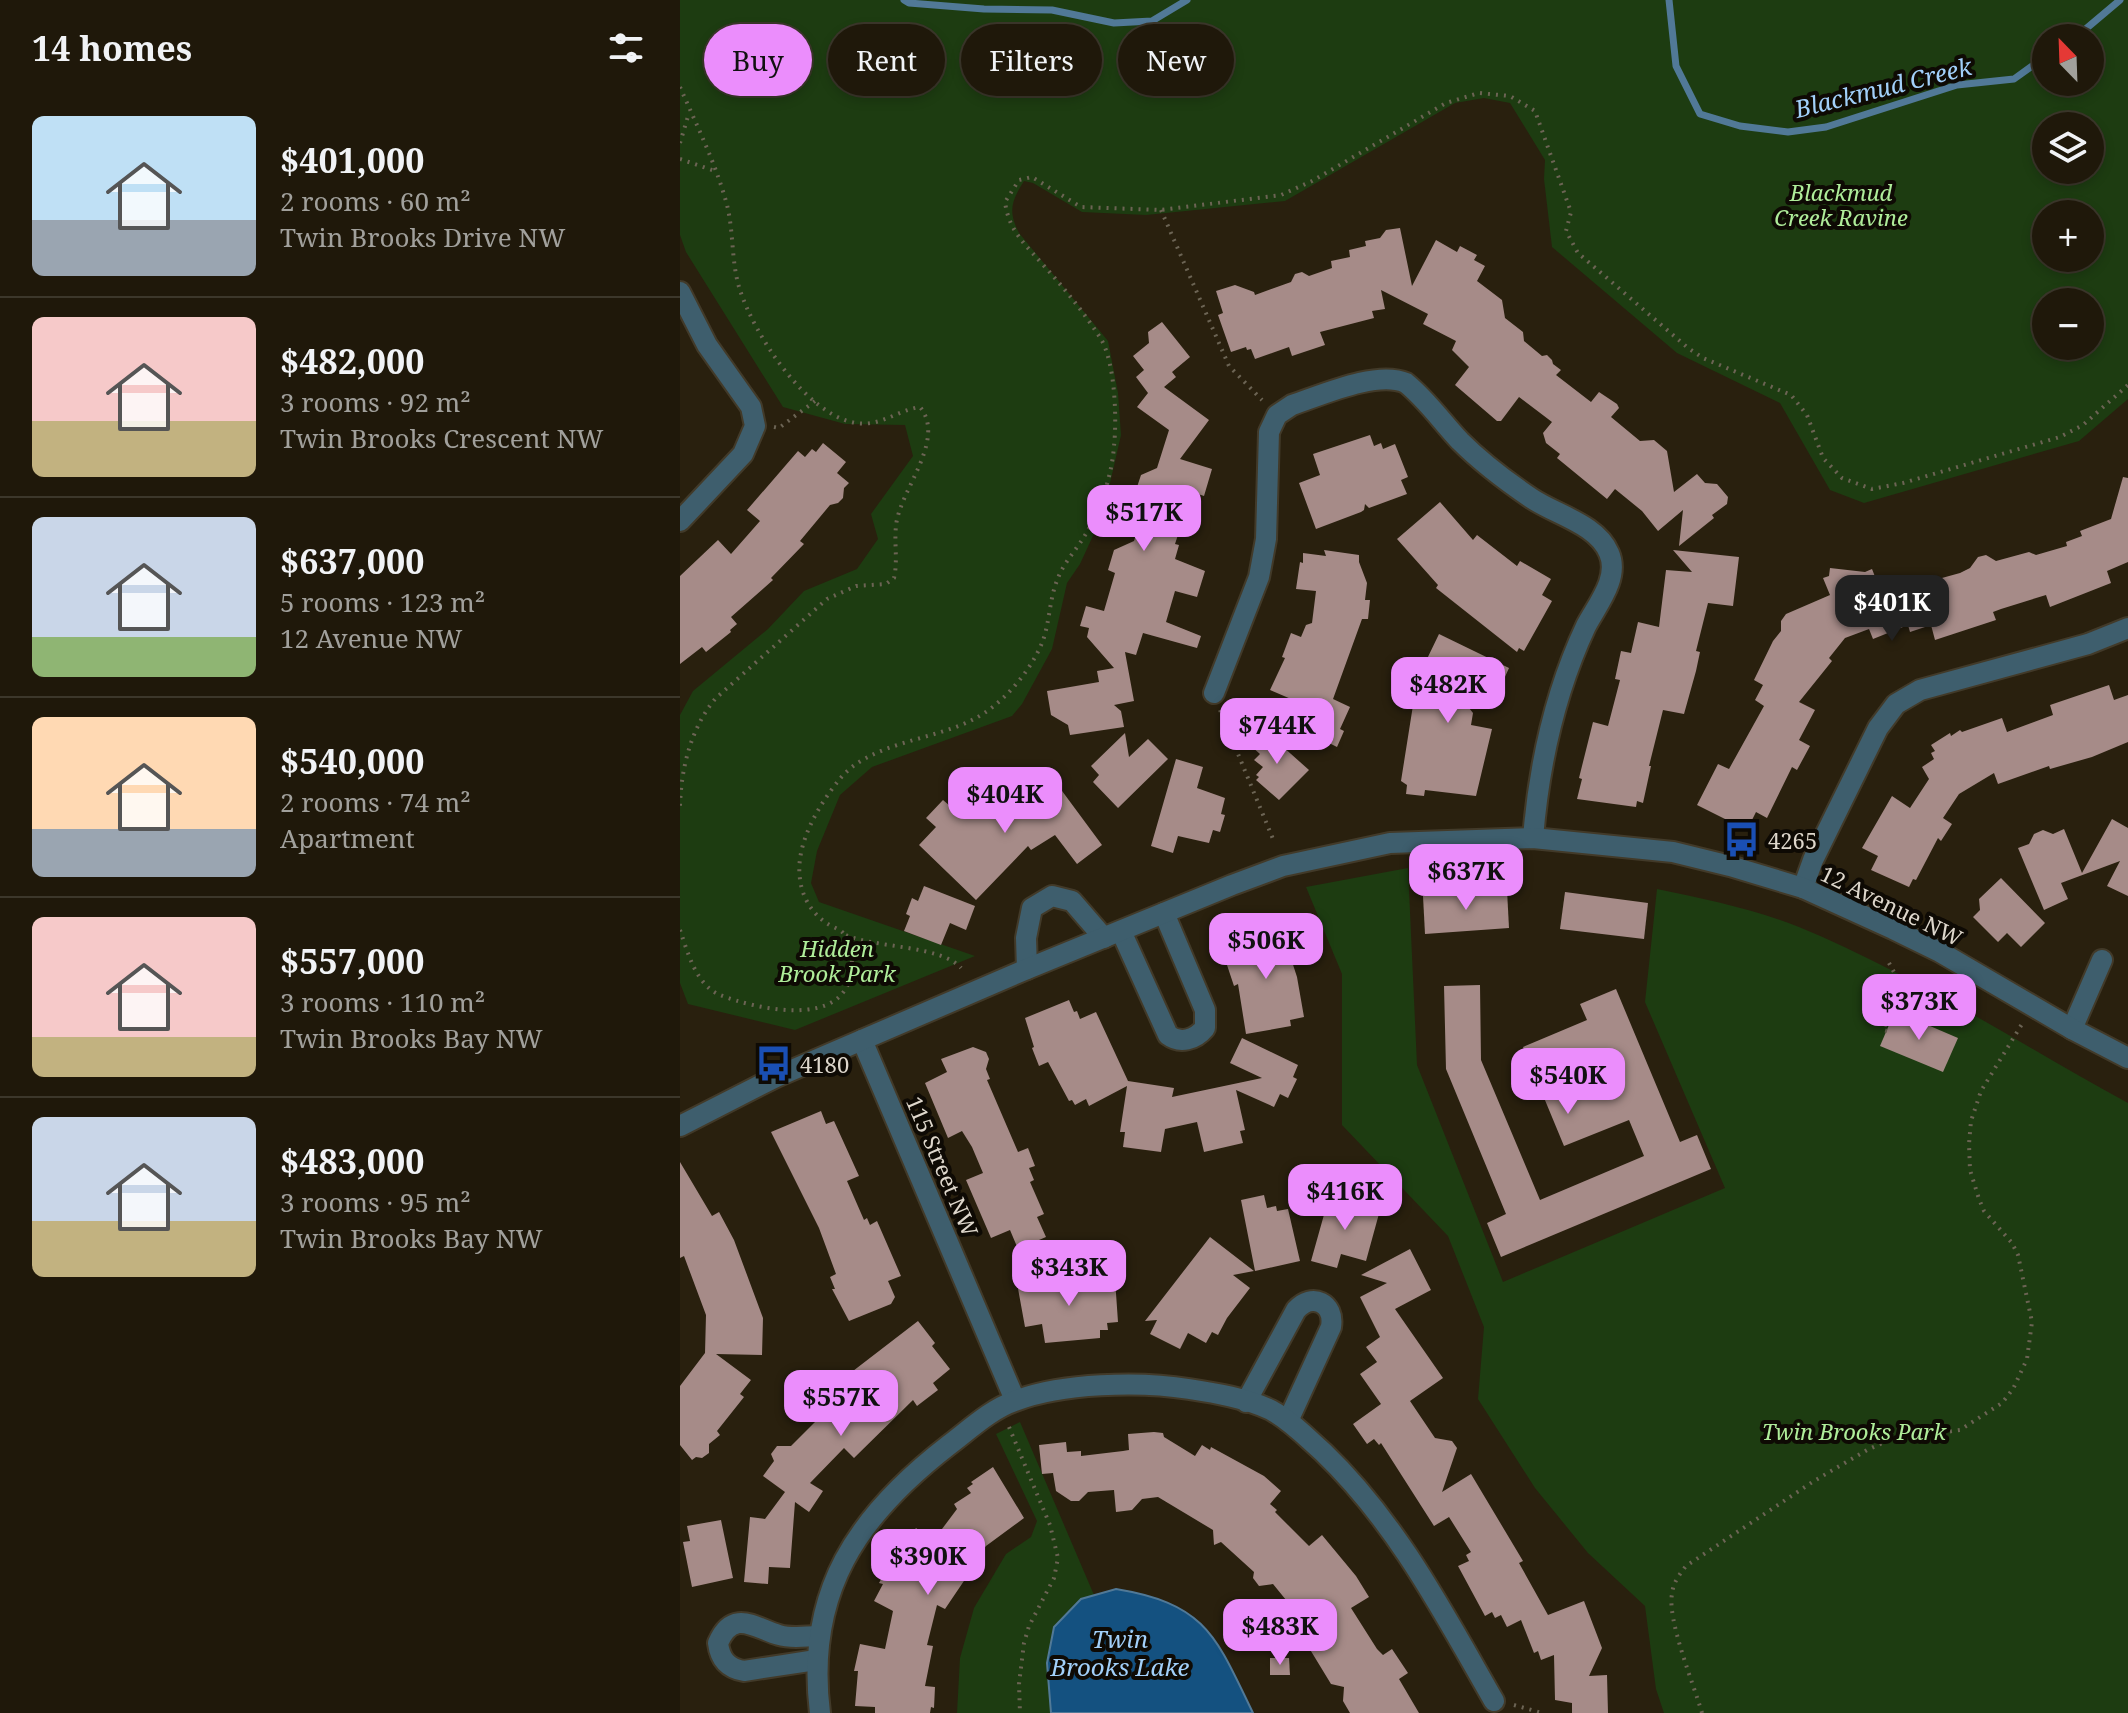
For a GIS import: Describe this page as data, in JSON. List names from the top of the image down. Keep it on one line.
{"streets":{"street":["12 Avenue NW","115 Street NW"]},"crossings":[["12 Avenue NW","115 Street NW"]],"water":["Blackmud Creek","Twin Brooks Lake"],"parks":["Blackmud Creek Ravine","Hidden Brook Park","Twin Brooks Park"],"places":{"bus stop":["4265","4180"]},"north":"top left","page":{"heading":"14 homes","map_buttons":["+","−"],"chip":["Buy","Rent","Filters","New"],"list":[{"name":"$401,000","note":"2 rooms · 60 m² · Twin Brooks Drive NW"},{"name":"$482,000","note":"3 rooms · 92 m² · Twin Brooks Crescent NW"},{"name":"$637,000","note":"5 rooms · 123 m² · 12 Avenue NW"},{"name":"$540,000","note":"2 rooms · 74 m² · Apartment"},{"name":"$557,000","note":"3 rooms · 110 m² · Twin Brooks Bay NW"},{"name":"$483,000","note":"3 rooms · 95 m² · Twin Brooks Bay NW"}],"price":["$517K","$401K","$482K","$744K","$404K","$637K","$506K","$373K","$540K","$416K","$343K","$557K","$390K","$483K"]}}
